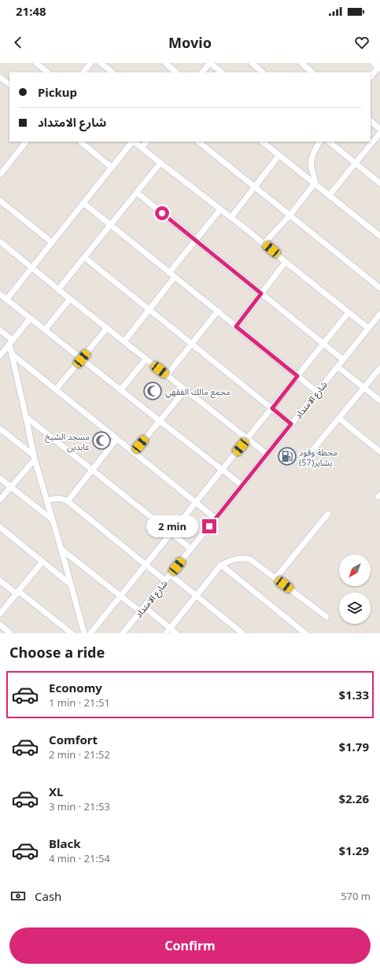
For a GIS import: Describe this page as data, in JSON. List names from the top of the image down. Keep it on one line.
{"streets":{"street":["شارع الامتداد"]},"places":{"mosque":["مجمع مالك الفقهي","مسجد الشيخ عابدين"],"fuel station":["محطة وقود بشاير(57)"]},"north":"bottom left","page":{"status":"21:48","header":"Movio","banner":["Pickup","شارع الامتداد"],"bubble":"2 min","heading":"Choose a ride","list":[{"name":"Economy","note":"1 min · 21:51","value":"$1.33"},{"name":"Comfort","note":"2 min · 21:52","value":"$1.79"},{"name":"XL","note":"3 min · 21:53","value":"$2.26"},{"name":"Black","note":"4 min · 21:54","value":"$1.29"}],"pay":["Cash","570 m"],"buttons":"Confirm"}}
